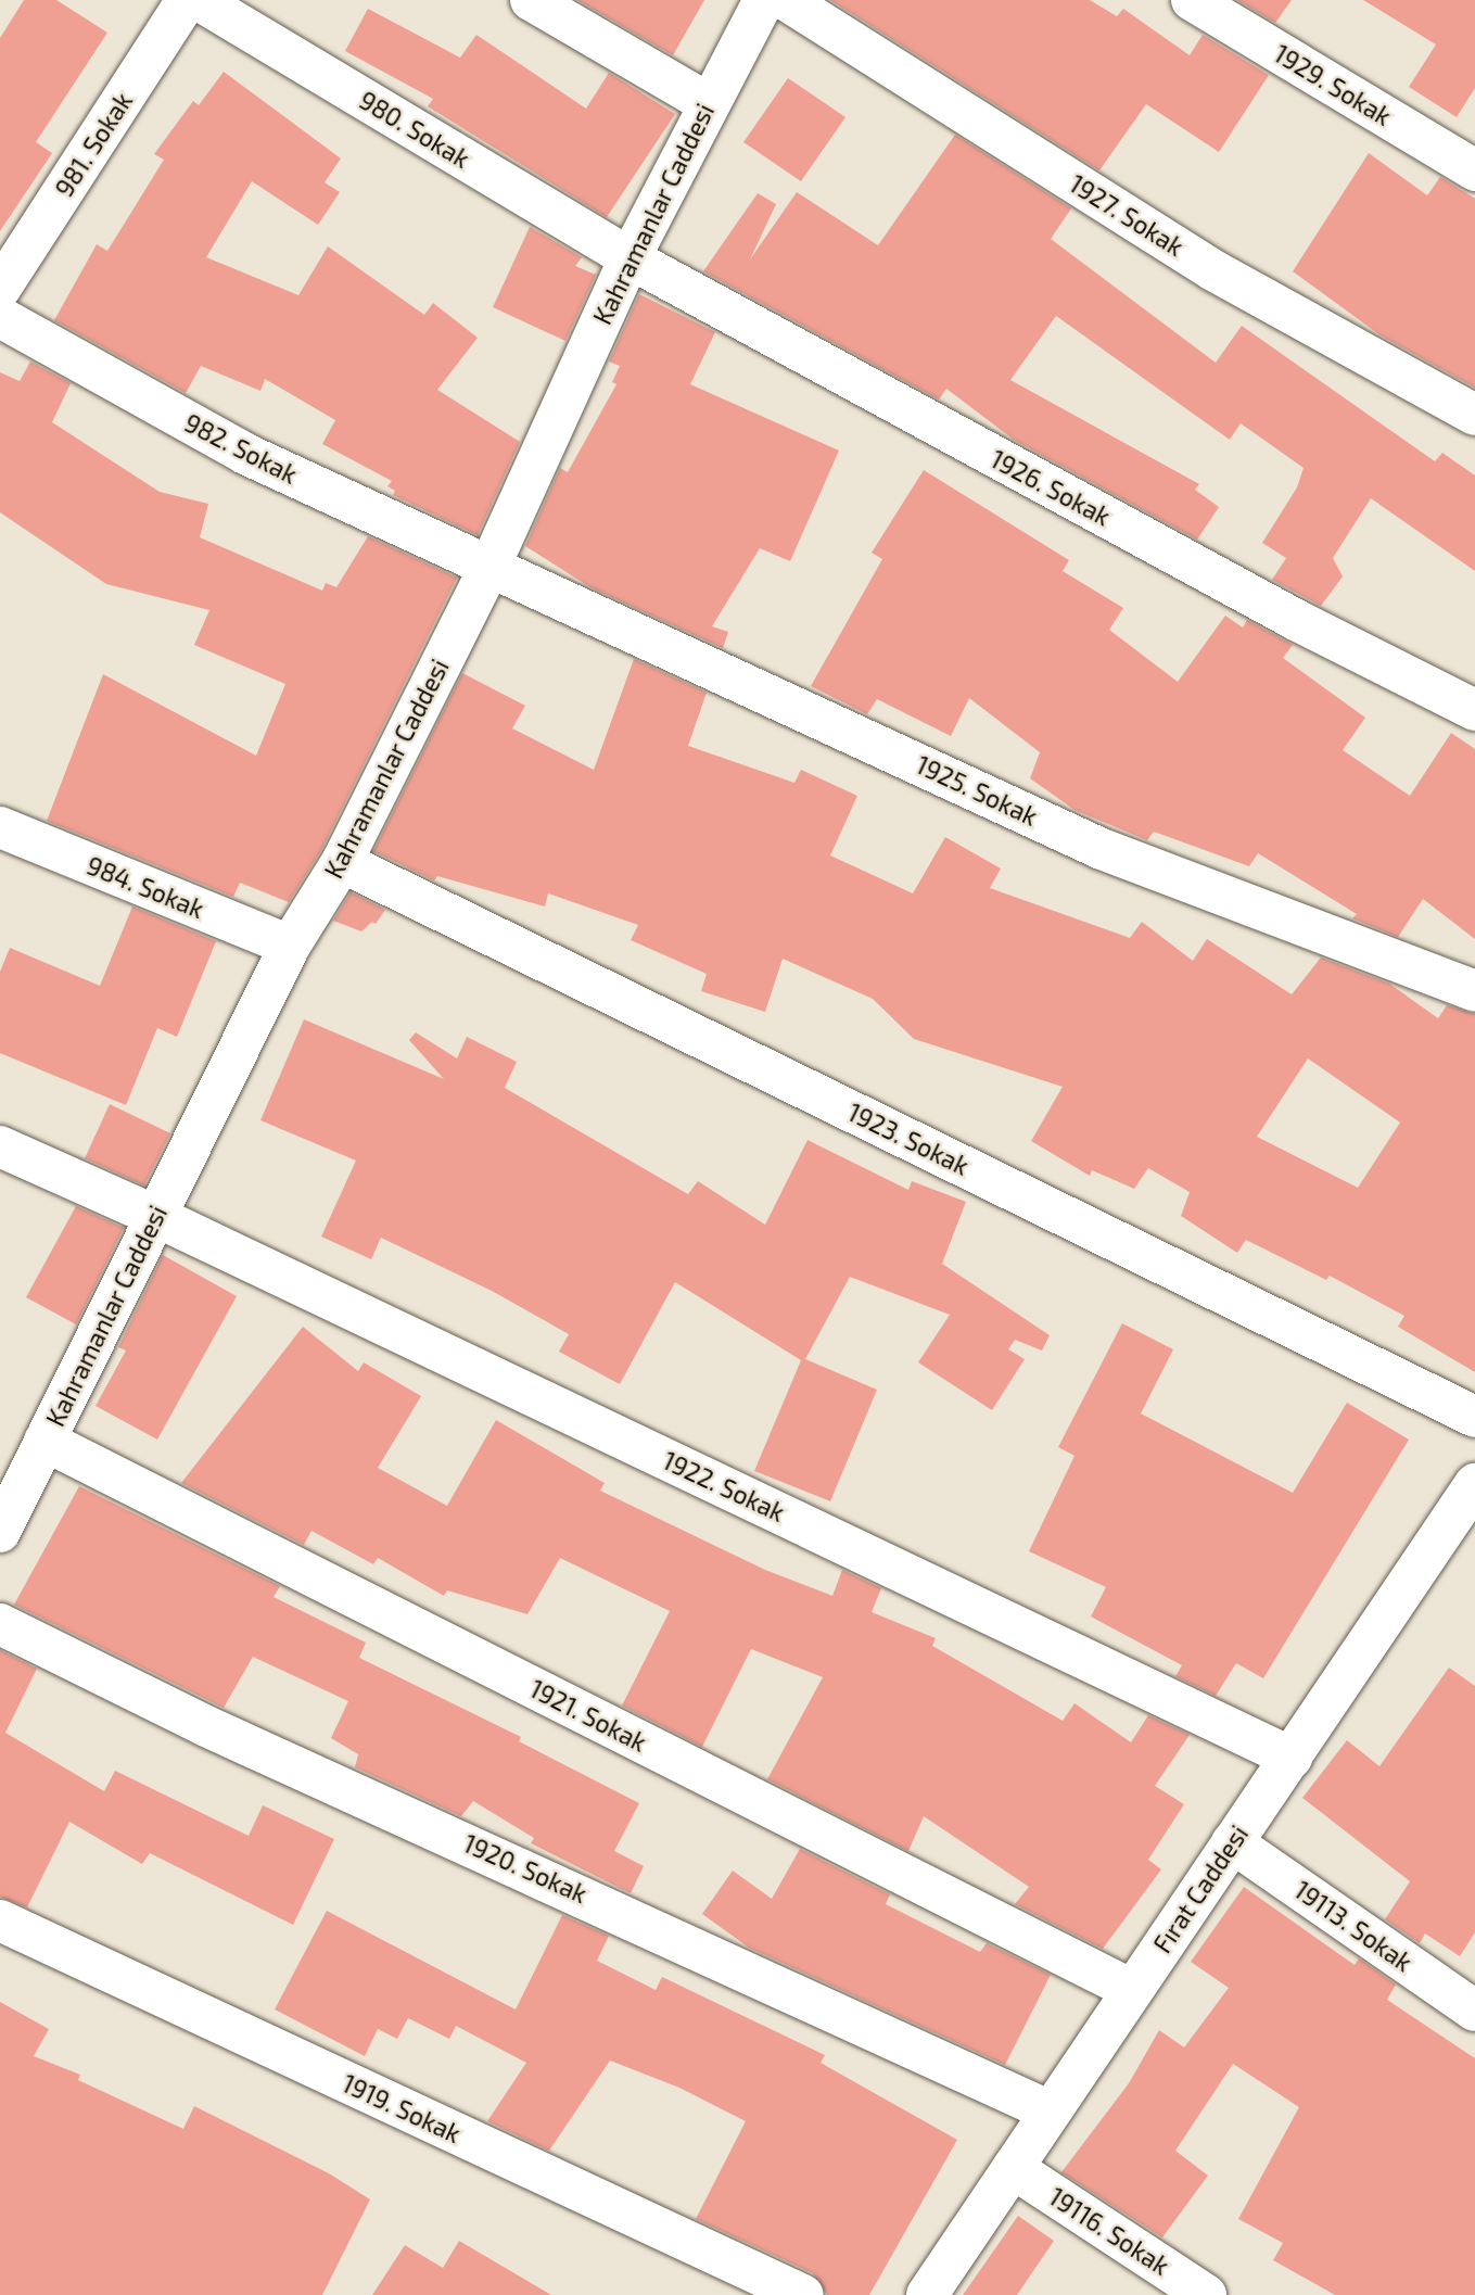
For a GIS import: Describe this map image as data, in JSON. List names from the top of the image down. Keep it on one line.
{"streets":{"street":["1929. Sokak","980. Sokak","981. Sokak","Kahramanlar Caddesi","1927. Sokak","982. Sokak","1926. Sokak","1925. Sokak","984. Sokak","1923. Sokak","1922. Sokak","1921. Sokak","1920. Sokak","Fırat Caddesi","19113. Sokak","1919. Sokak","19116. Sokak"]},"crossings":[["980. Sokak","Kahramanlar Caddesi"],["980. Sokak","1926. Sokak"],["Kahramanlar Caddesi","982. Sokak"],["Kahramanlar Caddesi","1926. Sokak"],["Kahramanlar Caddesi","1925. Sokak"],["Kahramanlar Caddesi","984. Sokak"],["Kahramanlar Caddesi","1923. Sokak"],["Kahramanlar Caddesi","1922. Sokak"],["Kahramanlar Caddesi","1921. Sokak"],["982. Sokak","1925. Sokak"],["1922. Sokak","Fırat Caddesi"],["1921. Sokak","Fırat Caddesi"],["1920. Sokak","Fırat Caddesi"],["Fırat Caddesi","19113. Sokak"],["Fırat Caddesi","19116. Sokak"]]}
